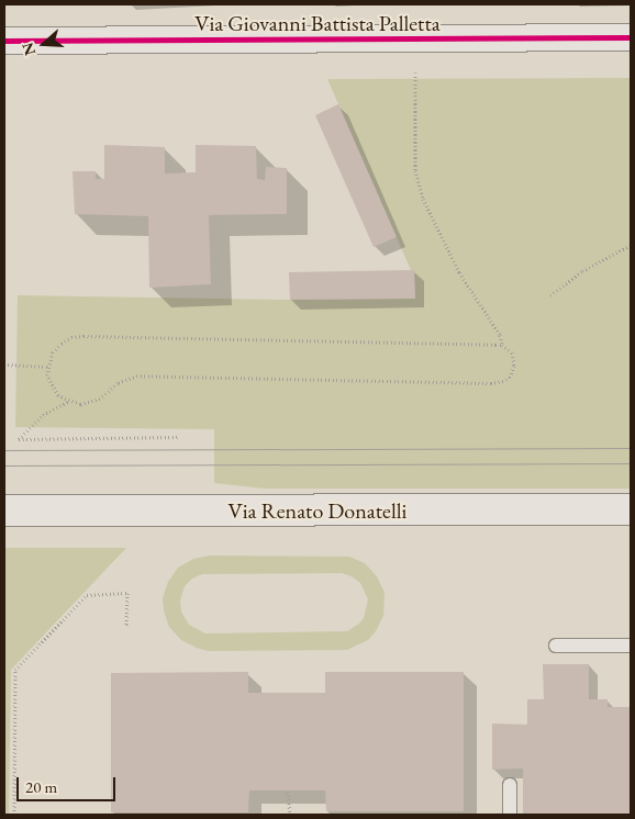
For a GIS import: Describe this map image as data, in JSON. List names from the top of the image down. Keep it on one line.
{"streets":{"main road":["Via Renato Donatelli"],"street":["Via Giovanni Battista Palletta"]},"scale_bar":"20 m","north":"left"}
